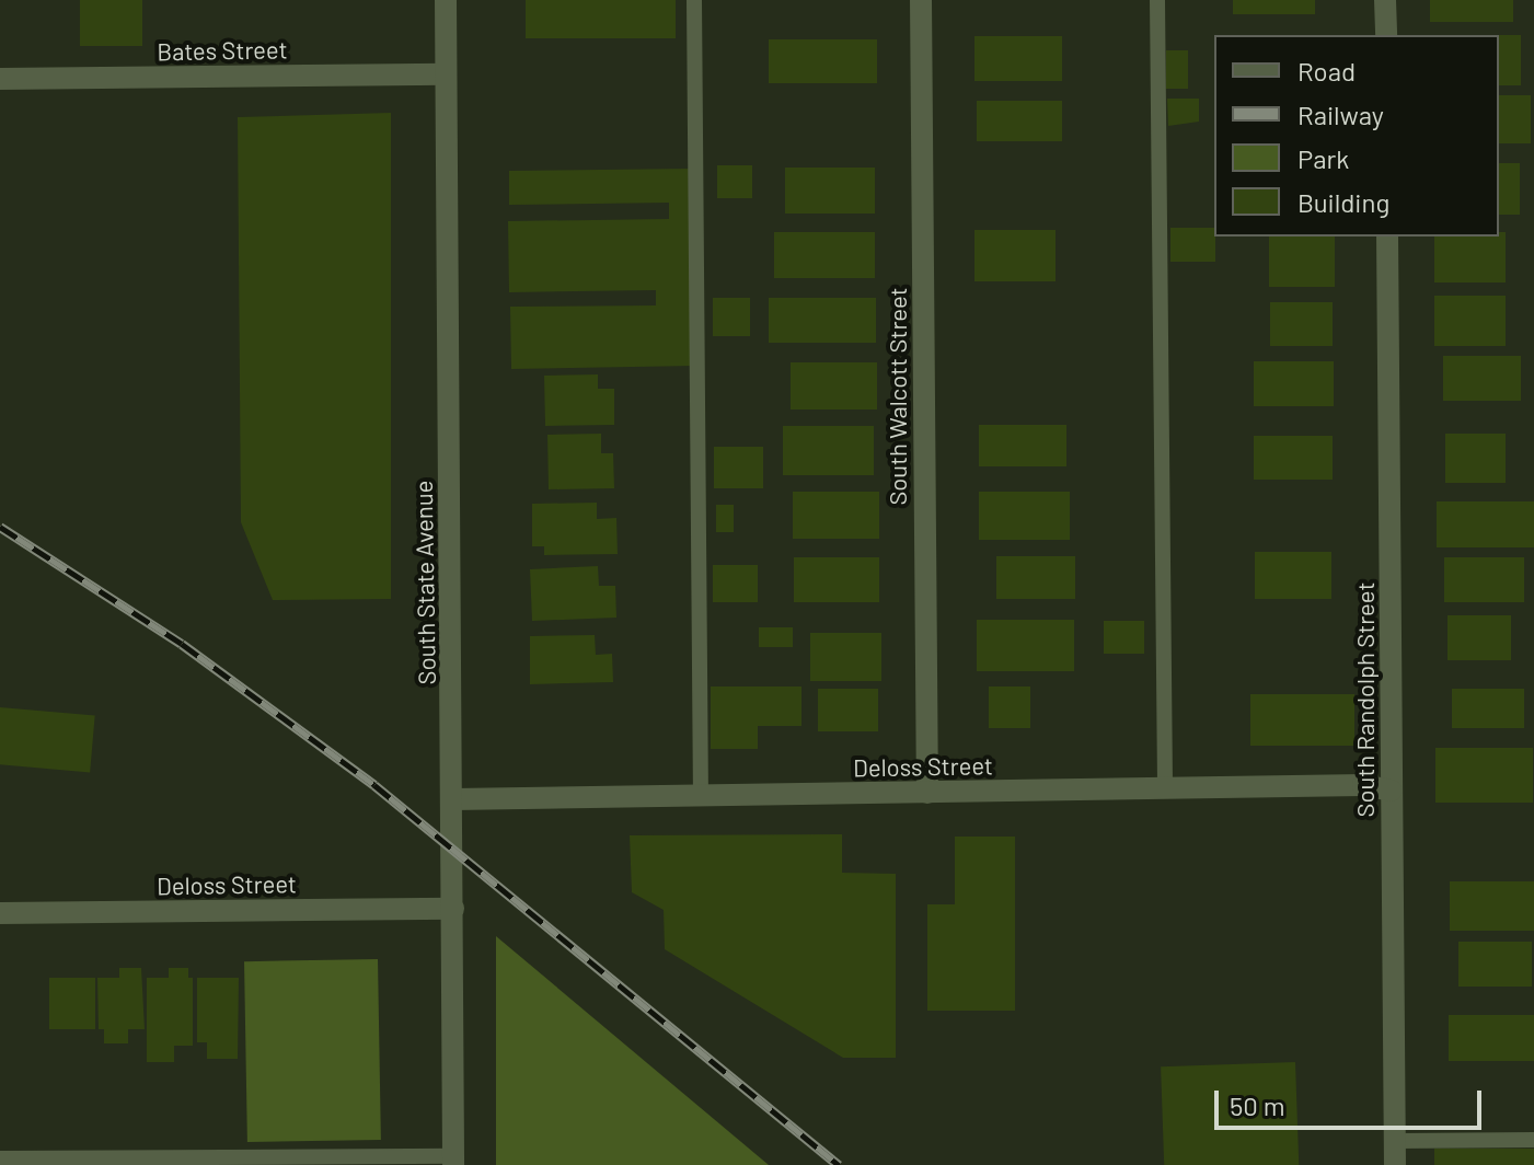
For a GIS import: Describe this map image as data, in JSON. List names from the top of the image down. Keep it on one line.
{"streets":{"street":["Bates Street","South Walcott Street","South State Avenue","South Randolph Street","Deloss Street"]},"crossings":[["Bates Street","South State Avenue"],["South Walcott Street","Deloss Street"],["South State Avenue","Deloss Street"],["South Randolph Street","Deloss Street"]],"legend":["Road","Railway","Park","Building"],"scale_bar":"50 m"}
